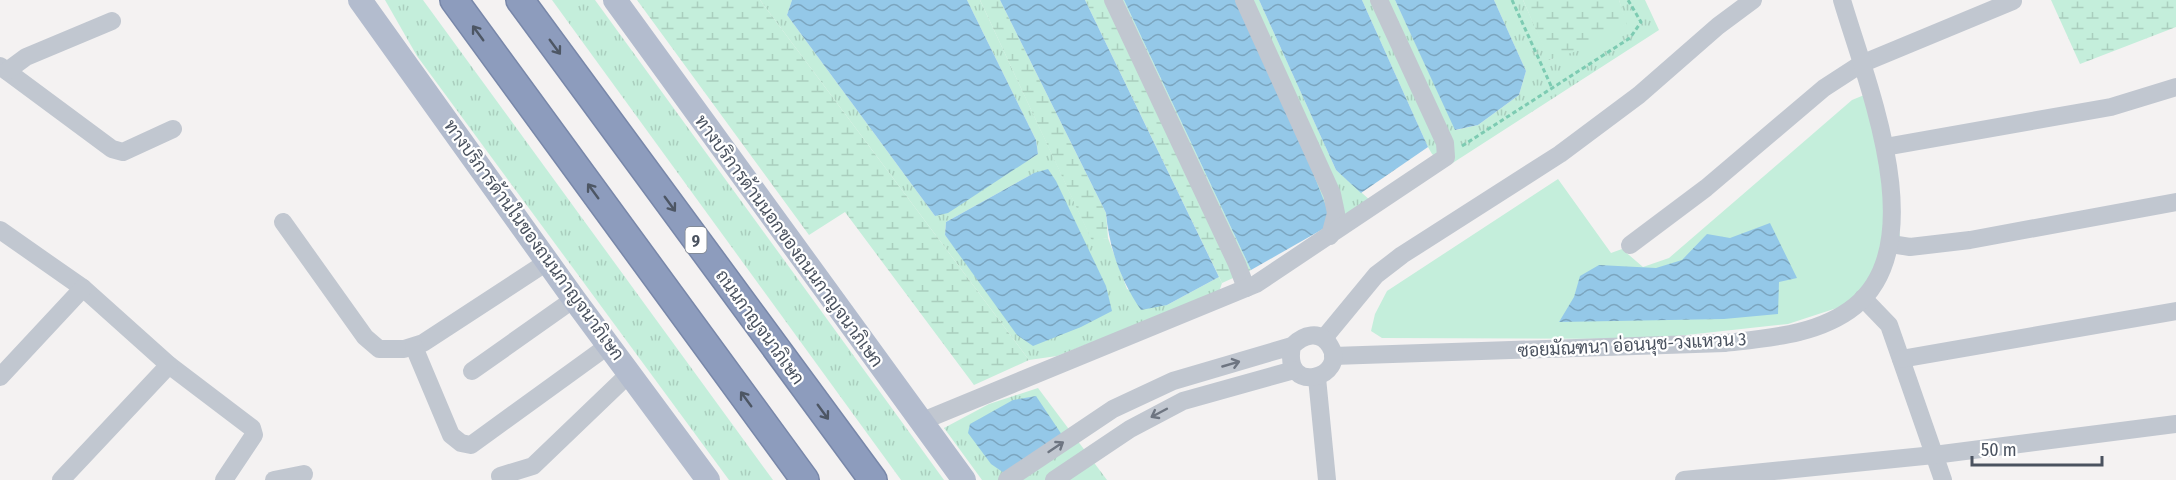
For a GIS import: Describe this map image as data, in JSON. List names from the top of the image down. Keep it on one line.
{"streets":{"highway":["9","ถนนกาญจนาภิเษก"],"main road":["ทางบริการด้านในของถนนกาญจนาภิเษก","ทางบริการด้านนอกของถนนกาญจนาภิเษก"],"street":["ซอยมัณฑนา อ่อนนุช-วงแหวน 3"]},"scale_bar":"50 m"}
